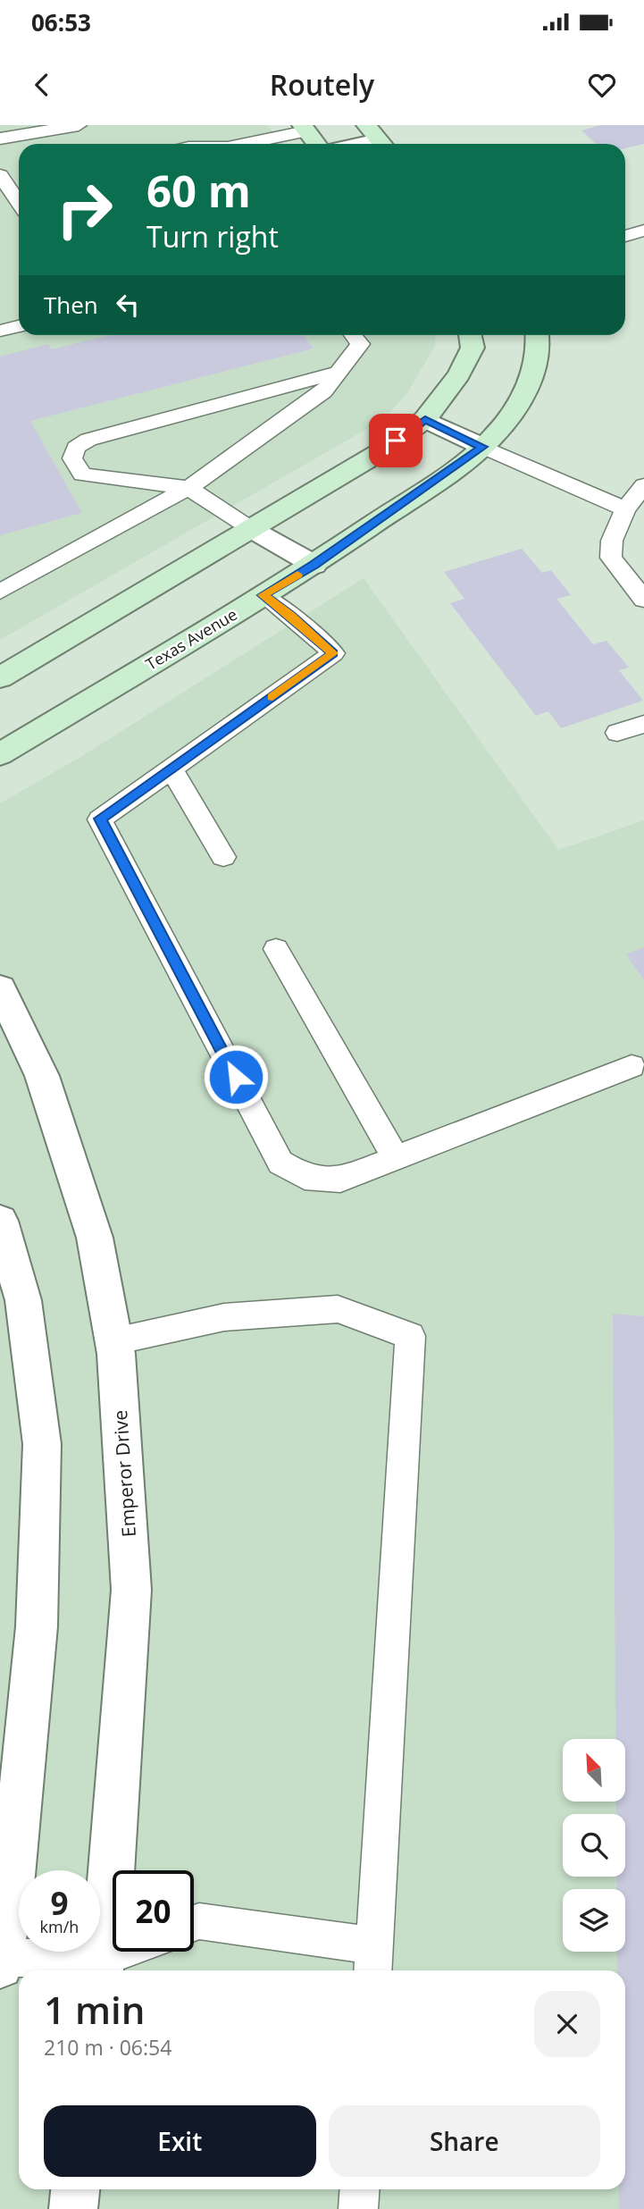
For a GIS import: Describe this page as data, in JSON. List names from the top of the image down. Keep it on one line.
{"streets":{"street":["Texas Avenue","Emperor Drive"]},"north":"top left","page":{"status":"06:53","header":"Routely","turn":["60 m","Turn right"],"then":"Then","speed":"9 km/h","limit":"20","heading":["1 min","210 m · 06:54"],"buttons":["Exit","Share"]}}
